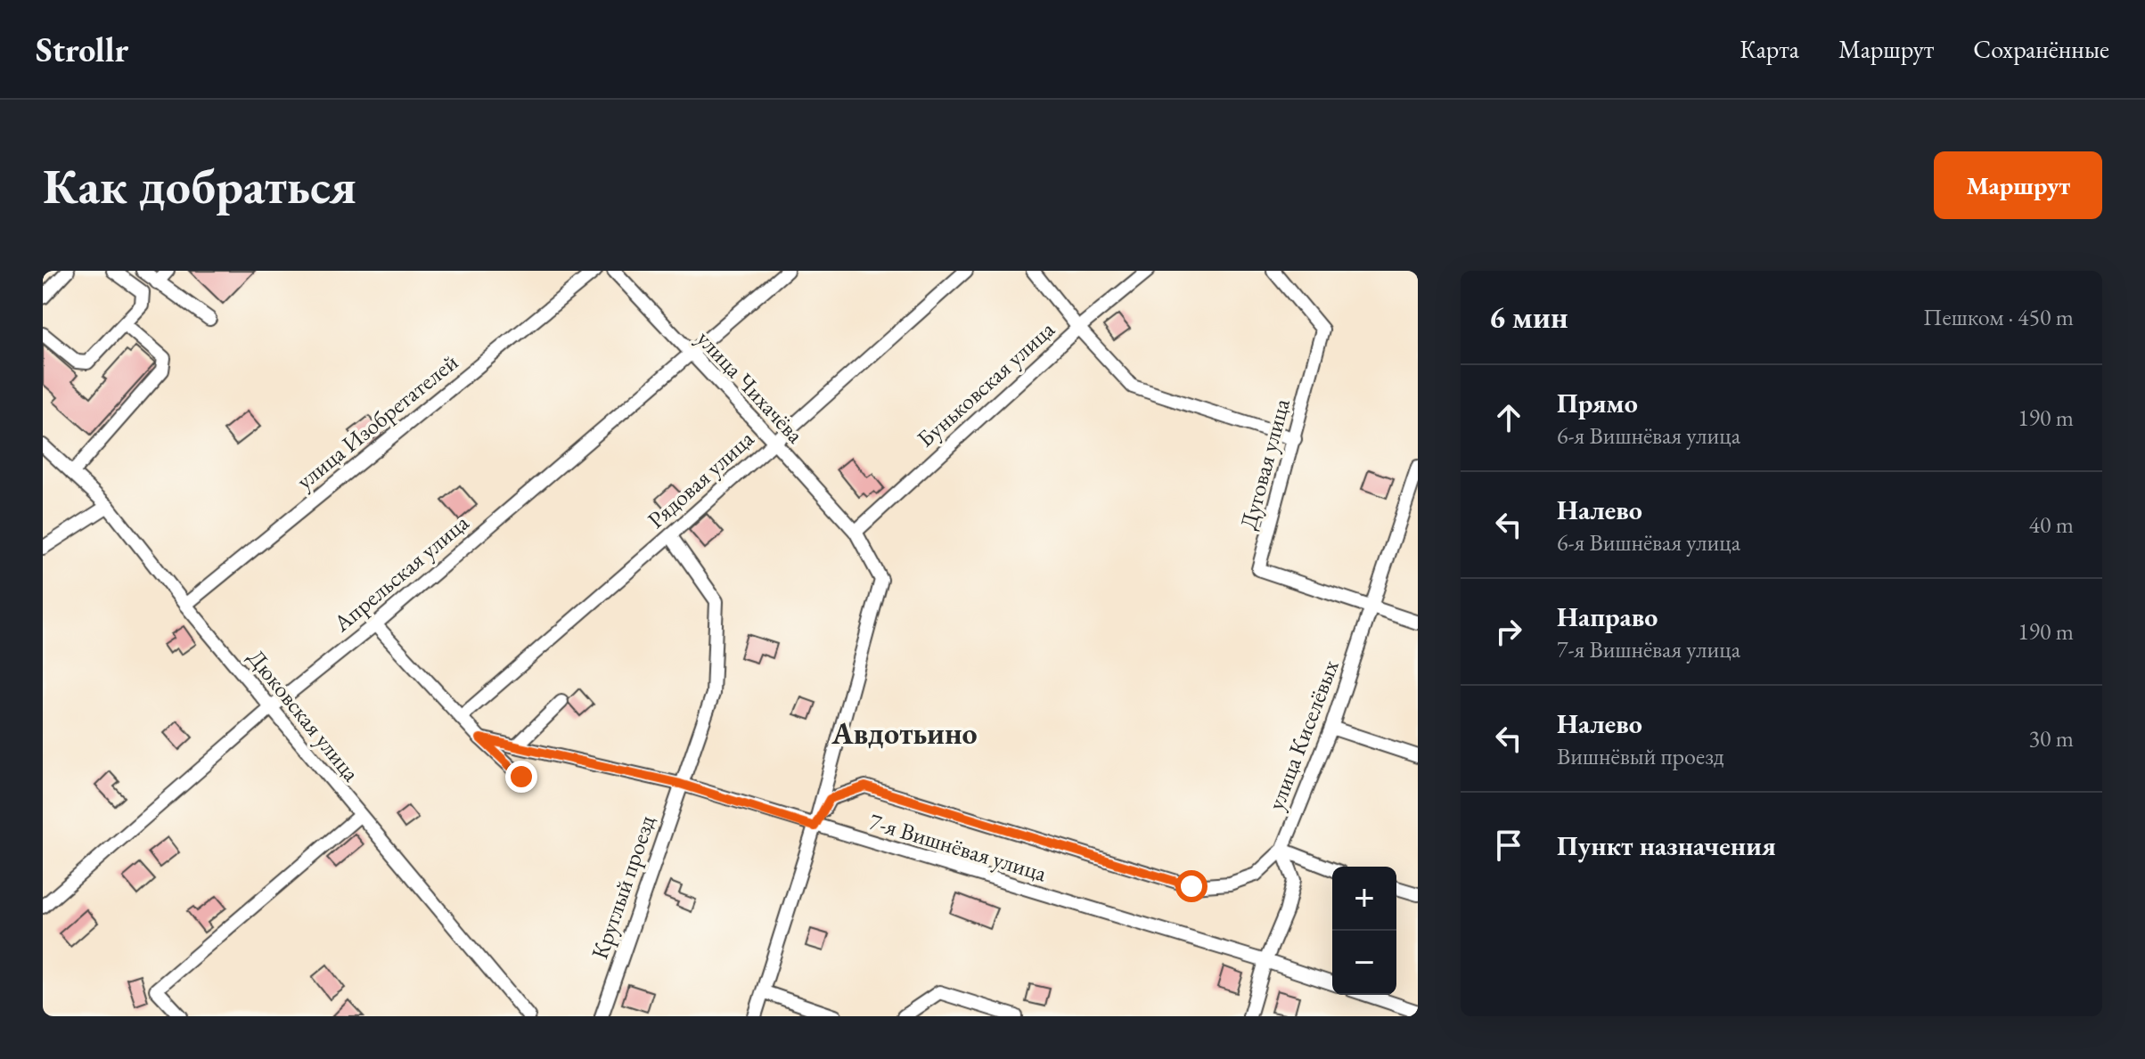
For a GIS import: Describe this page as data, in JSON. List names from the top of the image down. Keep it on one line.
{"streets":{"street":["Буньковская улица","улица Чихачёва","улица Изобретателей","Дуговая улица","Рядовая улица","Апрельская улица","Дюковская улица","улица Киселёвых","7-я Вишнёвая улица","Круглый проезд"]},"crossings":[["Буньковская улица","улица Чихачёва"],["улица Чихачёва","Рядовая улица"],["улица Чихачёва","Апрельская улица"],["улица Чихачёва","7-я Вишнёвая улица"],["улица Изобретателей","Дюковская улица"],["Дуговая улица","улица Киселёвых"],["Рядовая улица","Круглый проезд"],["Апрельская улица","Дюковская улица"],["7-я Вишнёвая улица","Круглый проезд"]],"districts":["Авдотьино"],"page":{"header":"Strollr","nav":["Карта","Маршрут","Сохранённые"],"buttons":"Маршрут","title":"Как добраться","heading":["6 мин","Пешком · 450 m"],"list":[["Прямо","6-я Вишнёвая улица","190 m"],["Налево","6-я Вишнёвая улица","40 m"],["Направо","7-я Вишнёвая улица","190 m"],["Налево","Вишнёвый проезд","30 m"],"Пункт назначения"],"map_buttons":["+","−"]}}
